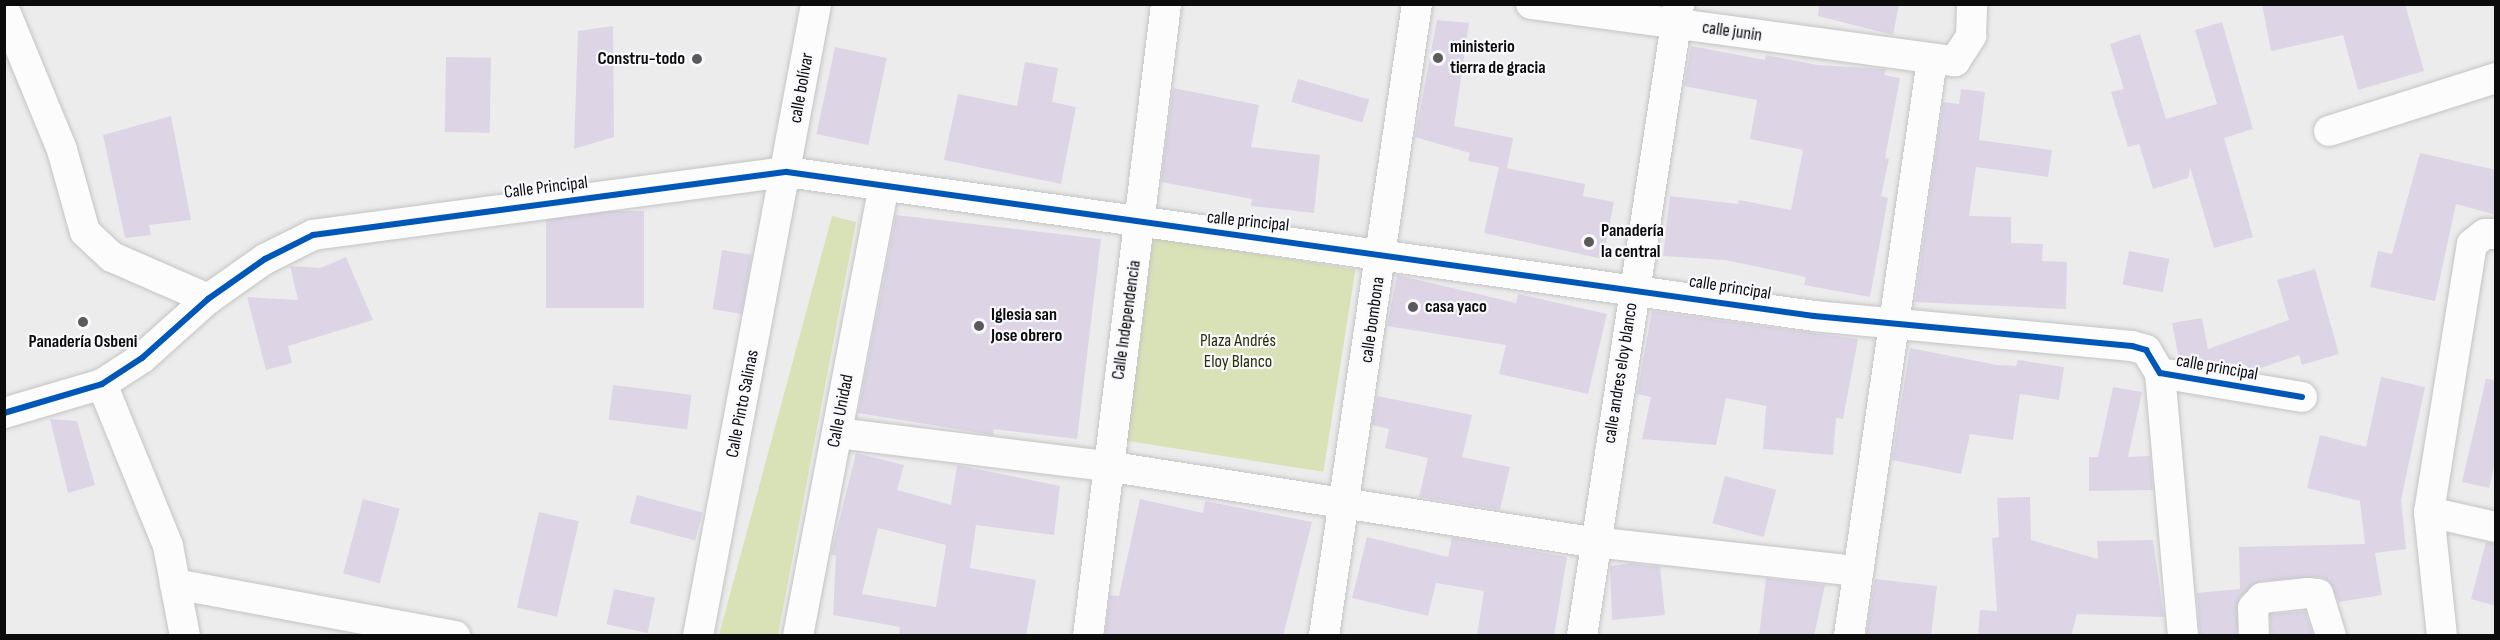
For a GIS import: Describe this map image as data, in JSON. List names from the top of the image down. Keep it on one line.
{"streets":{"street":["calle junin","calle bolívar","Calle Principal","calle principal","Calle Independencia","calle bombona","calle andres eloy blanco","Calle Pinto Salinas","Calle Unidad"]},"crossings":[["calle junin","calle andres eloy blanco"],["calle bolívar","Calle Principal"],["calle bolívar","Calle Pinto Salinas"],["Calle Principal","calle principal"],["Calle Principal","Calle Independencia"],["Calle Principal","Calle Pinto Salinas"],["Calle Principal","Calle Unidad"],["calle principal","Calle Independencia"],["calle principal","calle bombona"],["calle principal","calle andres eloy blanco"]],"parks":["Plaza Andrés Eloy Blanco"],"places":["ministerio tierra de gracia","Constru-todo","Panadería la central","casa yaco","Panadería Osbeni","Iglesia san Jose obrero"]}
